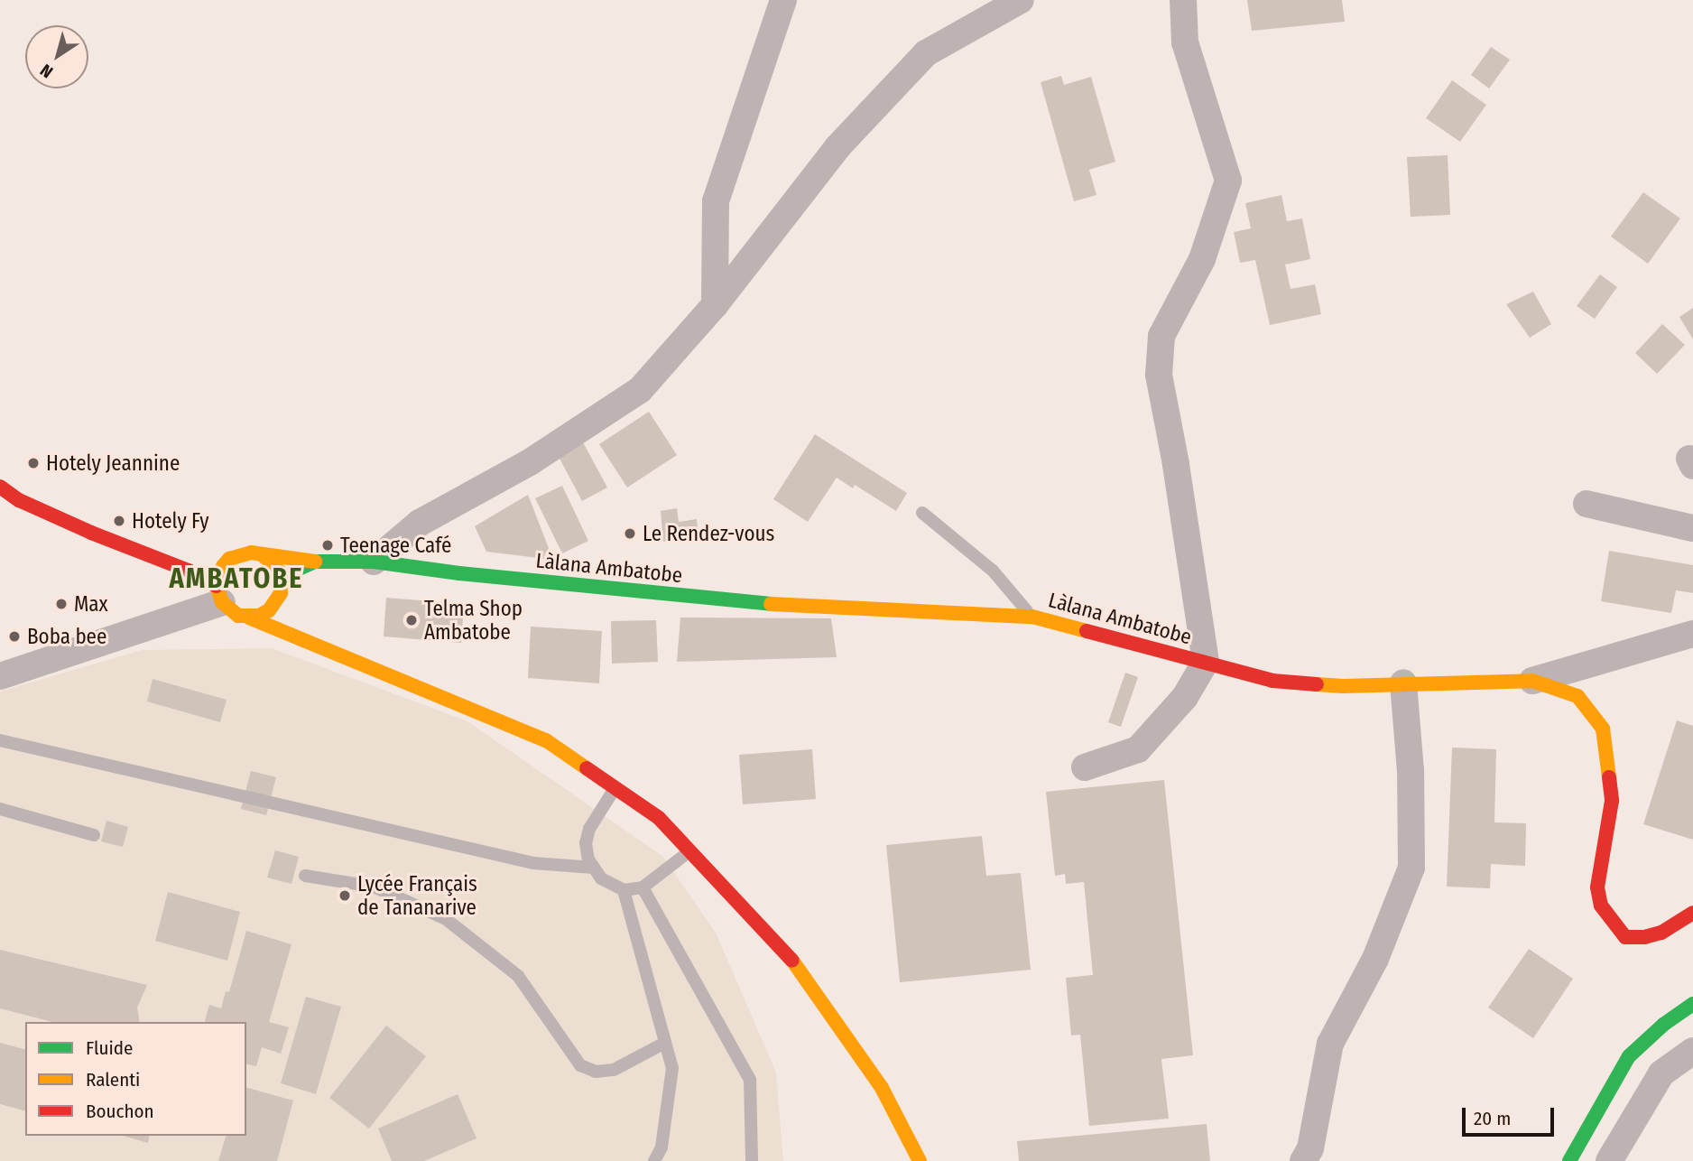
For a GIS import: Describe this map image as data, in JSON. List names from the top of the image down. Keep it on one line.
{"streets":{"street":["Làlana Ambatobe"]},"districts":["AMBATOBE"],"places":["Hotely Jeannine","Hotely Fy","Le Rendez-vous","Teenage Café","Max","Telma Shop Ambatobe","Boba bee","Lycée Français de Tananarive"],"legend":["Fluide","Ralenti","Bouchon"],"scale_bar":"20 m","north":"bottom left"}
